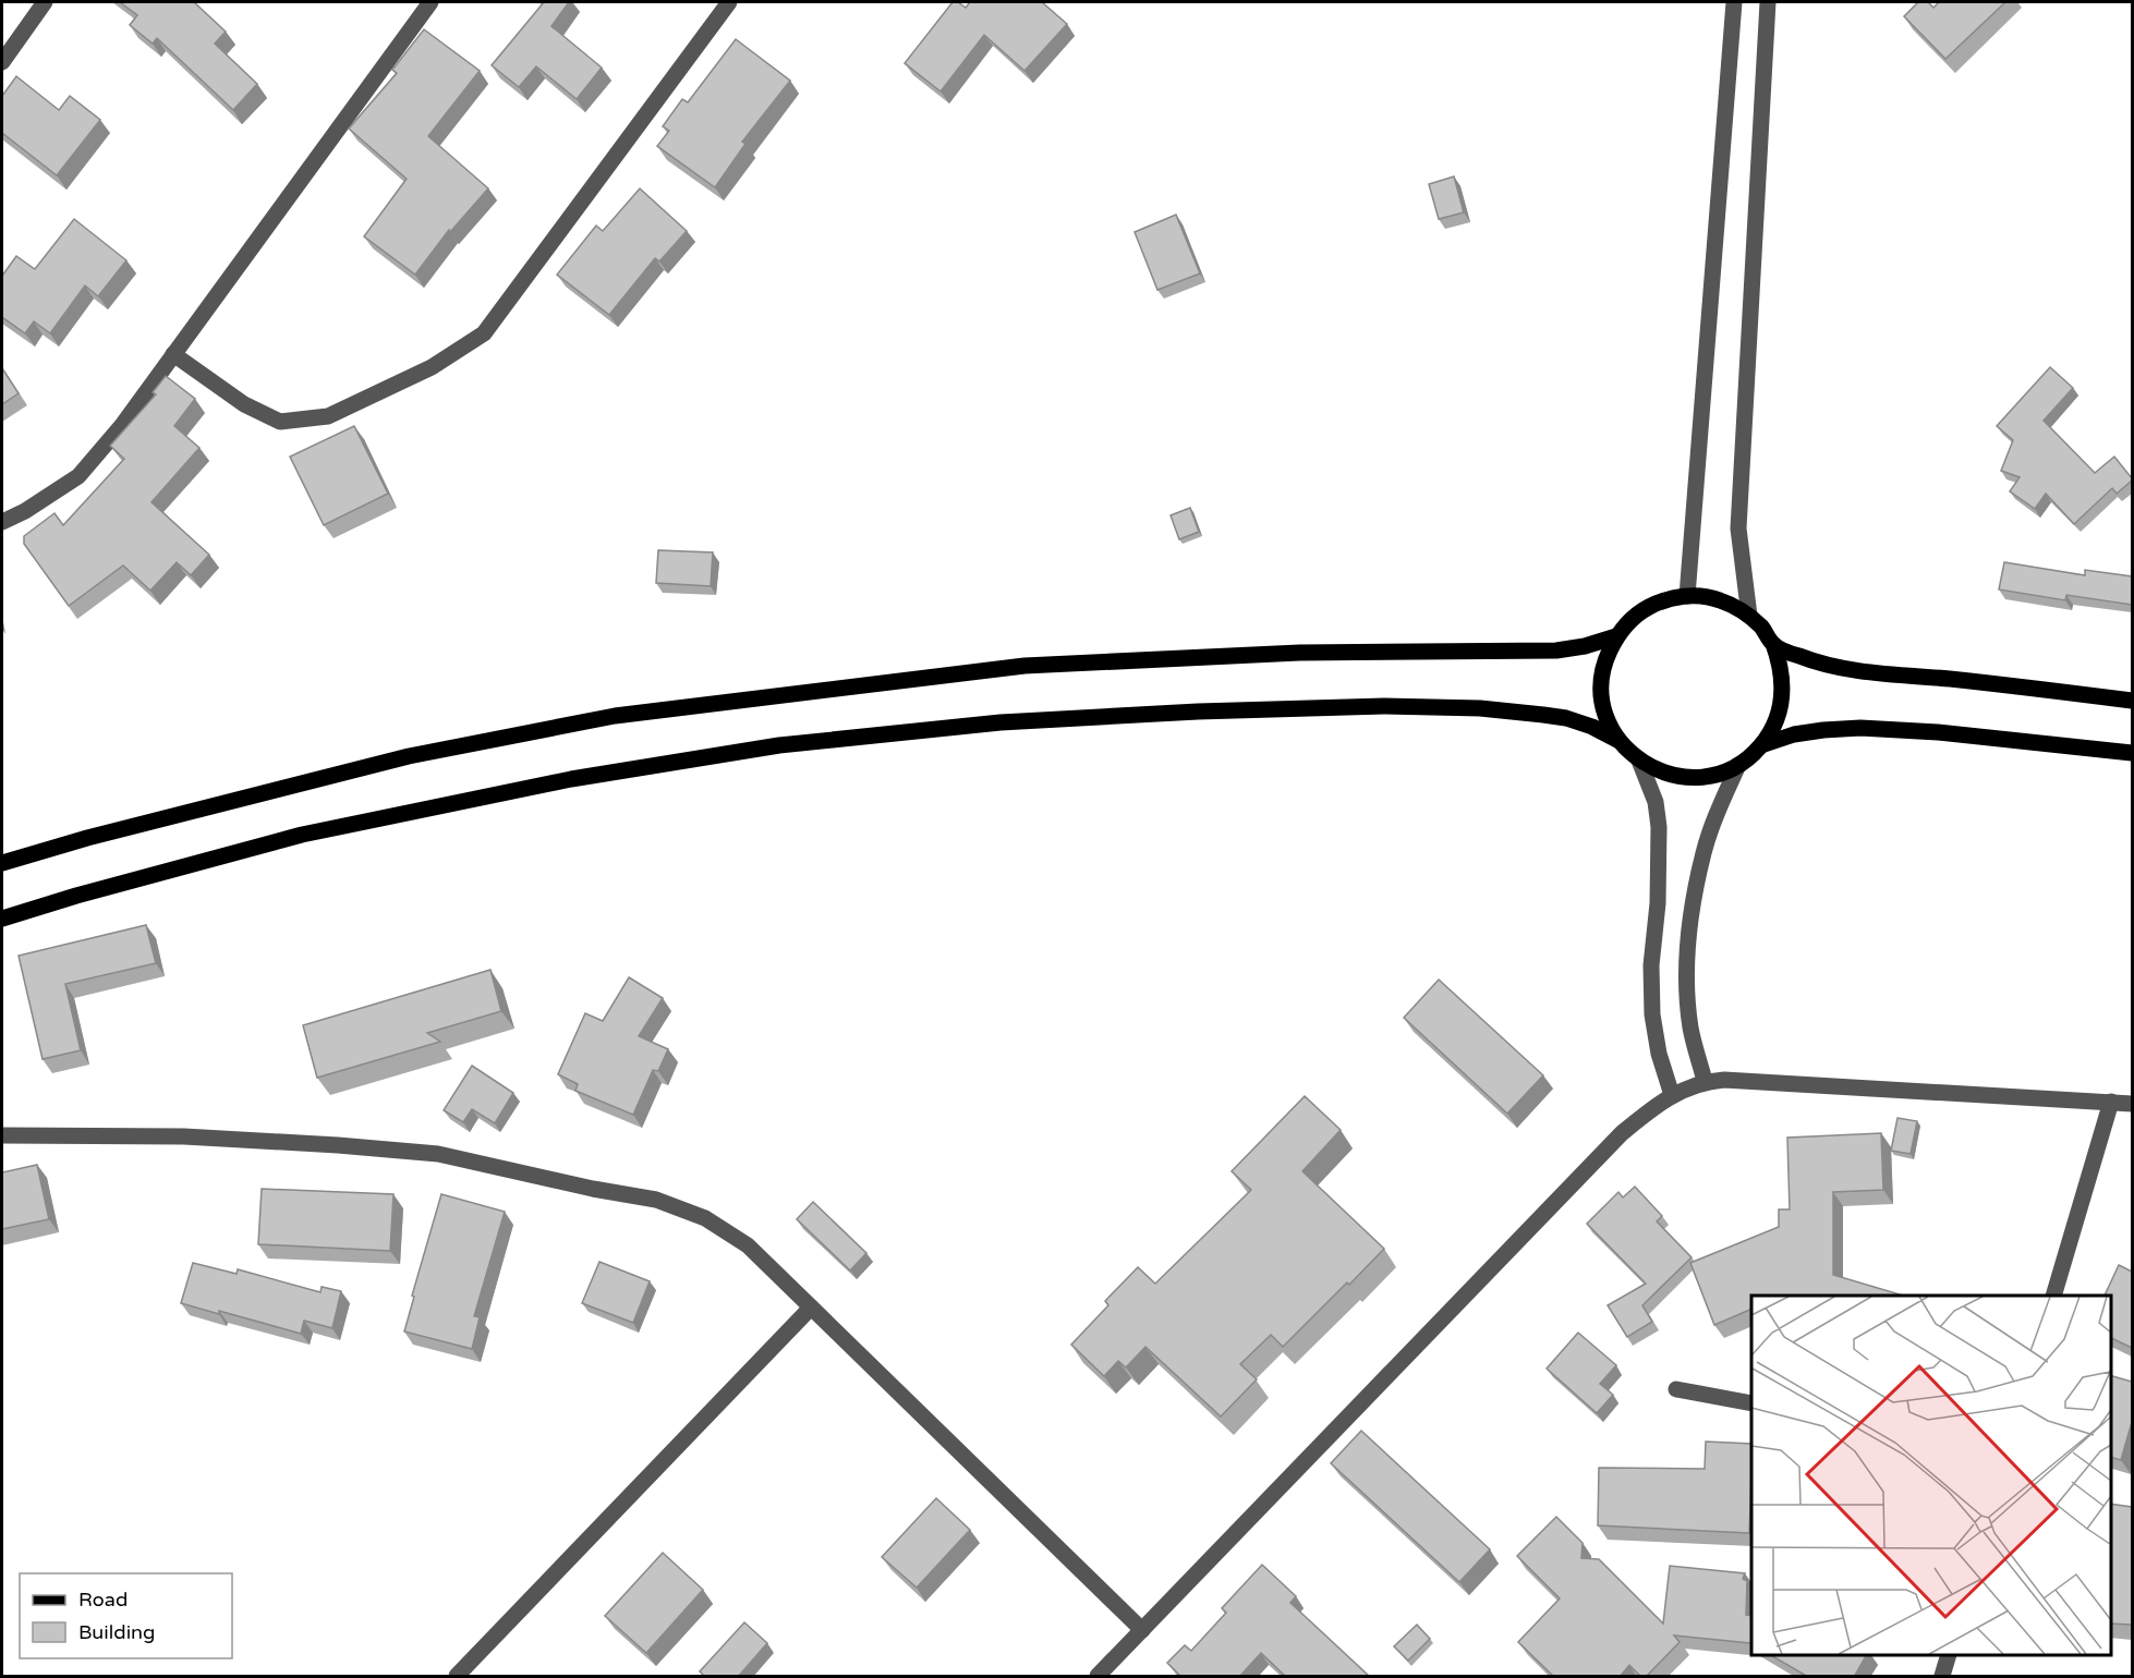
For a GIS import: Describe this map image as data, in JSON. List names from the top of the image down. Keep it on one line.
{"legend":["Road","Building"]}
